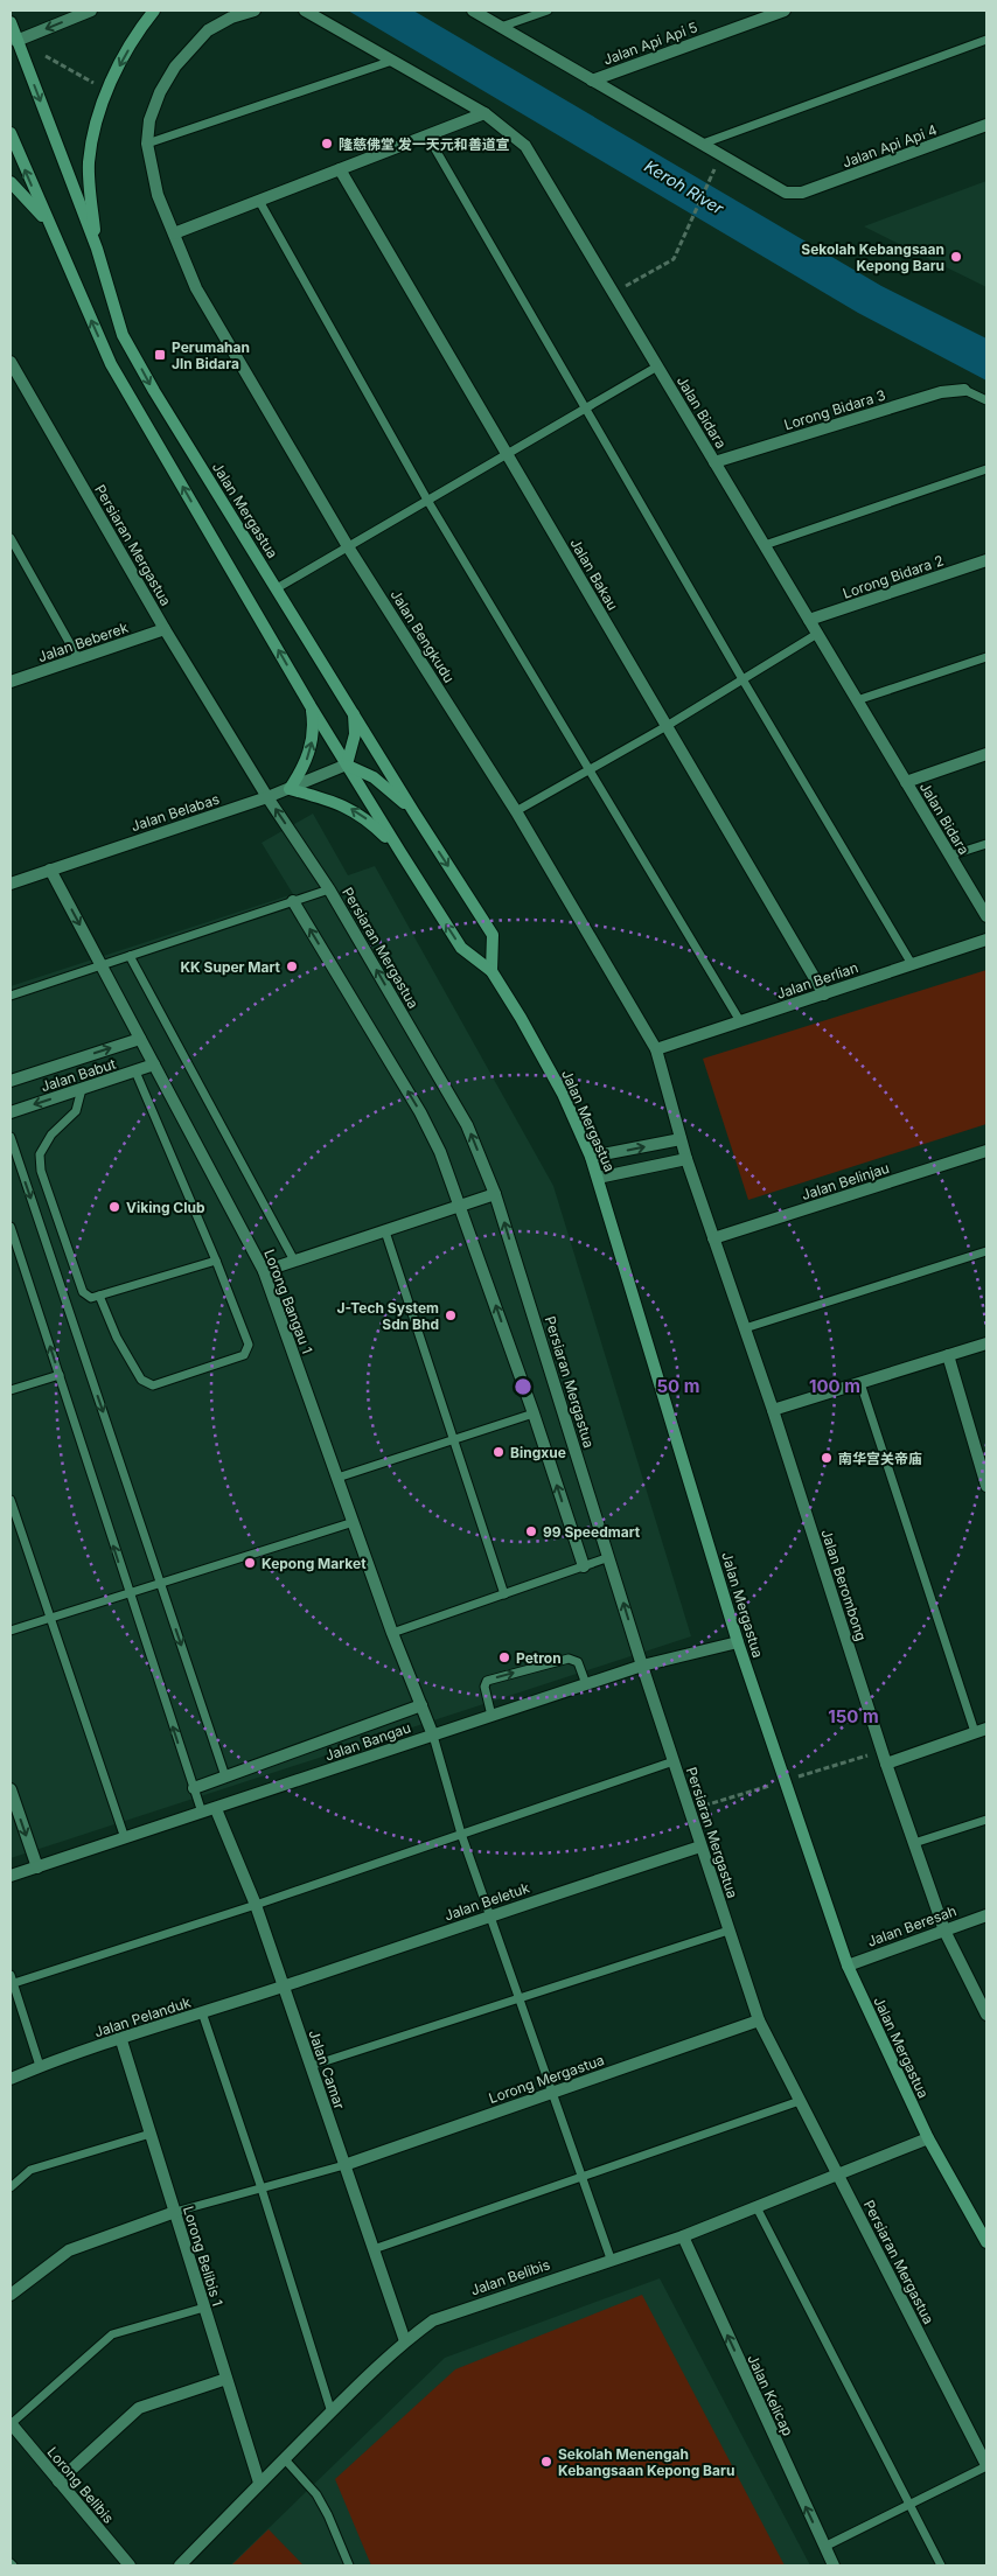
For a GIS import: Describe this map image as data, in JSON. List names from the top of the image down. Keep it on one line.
{"streets":{"main road":["Jalan Mergastua"],"street":["Jalan Api Api 5","Jalan Api Api 4","Lorong Bidara 3","Jalan Bidara","Persiaran Mergastua","Jalan Bakau","Lorong Bidara 2","Jalan Bengkudu","Jalan Beberek","Jalan Belabas","Jalan Berlian","Jalan Babut","Jalan Belinjau","Lorong Bangau 1","Jalan Berombong","Jalan Bangau","Jalan Beletuk","Jalan Beresah","Jalan Pelanduk","Jalan Camar","Lorong Mergastua","Lorong Belibis 1","Jalan Belibis","Jalan Kelicap","Lorong Belibis"]},"crossings":[["Lorong Bidara 3","Jalan Bidara"],["Jalan Bidara","Lorong Bidara 2"],["Jalan Mergastua","Jalan Belabas"],["Jalan Mergastua","Jalan Bangau"],["Jalan Mergastua","Jalan Beresah"],["Jalan Mergastua","Jalan Belibis"],["Persiaran Mergastua","Jalan Beberek"],["Persiaran Mergastua","Jalan Belabas"],["Persiaran Mergastua","Jalan Bangau"],["Persiaran Mergastua","Jalan Beletuk"],["Persiaran Mergastua","Lorong Mergastua"],["Persiaran Mergastua","Jalan Belibis"],["Jalan Bakau","Jalan Berlian"],["Jalan Bengkudu","Jalan Berlian"],["Jalan Bengkudu","Jalan Berombong"],["Jalan Belabas","Lorong Bangau 1"],["Jalan Berlian","Jalan Berombong"],["Jalan Babut","Lorong Bangau 1"],["Jalan Belinjau","Jalan Berombong"],["Lorong Bangau 1","Jalan Bangau"],["Jalan Berombong","Jalan Beresah"],["Jalan Bangau","Jalan Camar"],["Jalan Beletuk","Jalan Pelanduk"],["Jalan Beletuk","Jalan Camar"],["Jalan Pelanduk","Jalan Camar"],["Jalan Pelanduk","Lorong Belibis 1"],["Jalan Camar","Lorong Mergastua"],["Jalan Camar","Jalan Belibis"],["Lorong Belibis 1","Jalan Belibis"],["Jalan Belibis","Jalan Kelicap"]],"one_way":["Jalan Kelicap"],"water":["Keroh River"],"places":{"other":["隆慈佛堂 发一天元和善道宣","Sekolah Kebangsaan Kepong Baru","KK Super Mart","Viking Club","J-Tech System Sdn Bhd","Bingxue","南华宫关帝庙","99 Speedmart","Kepong Market","Petron","Sekolah Menengah Kebangsaan Kepong Baru"],"transit":["Perumahan Jln Bidara"]},"rings":["50 m","100 m","150 m"]}
